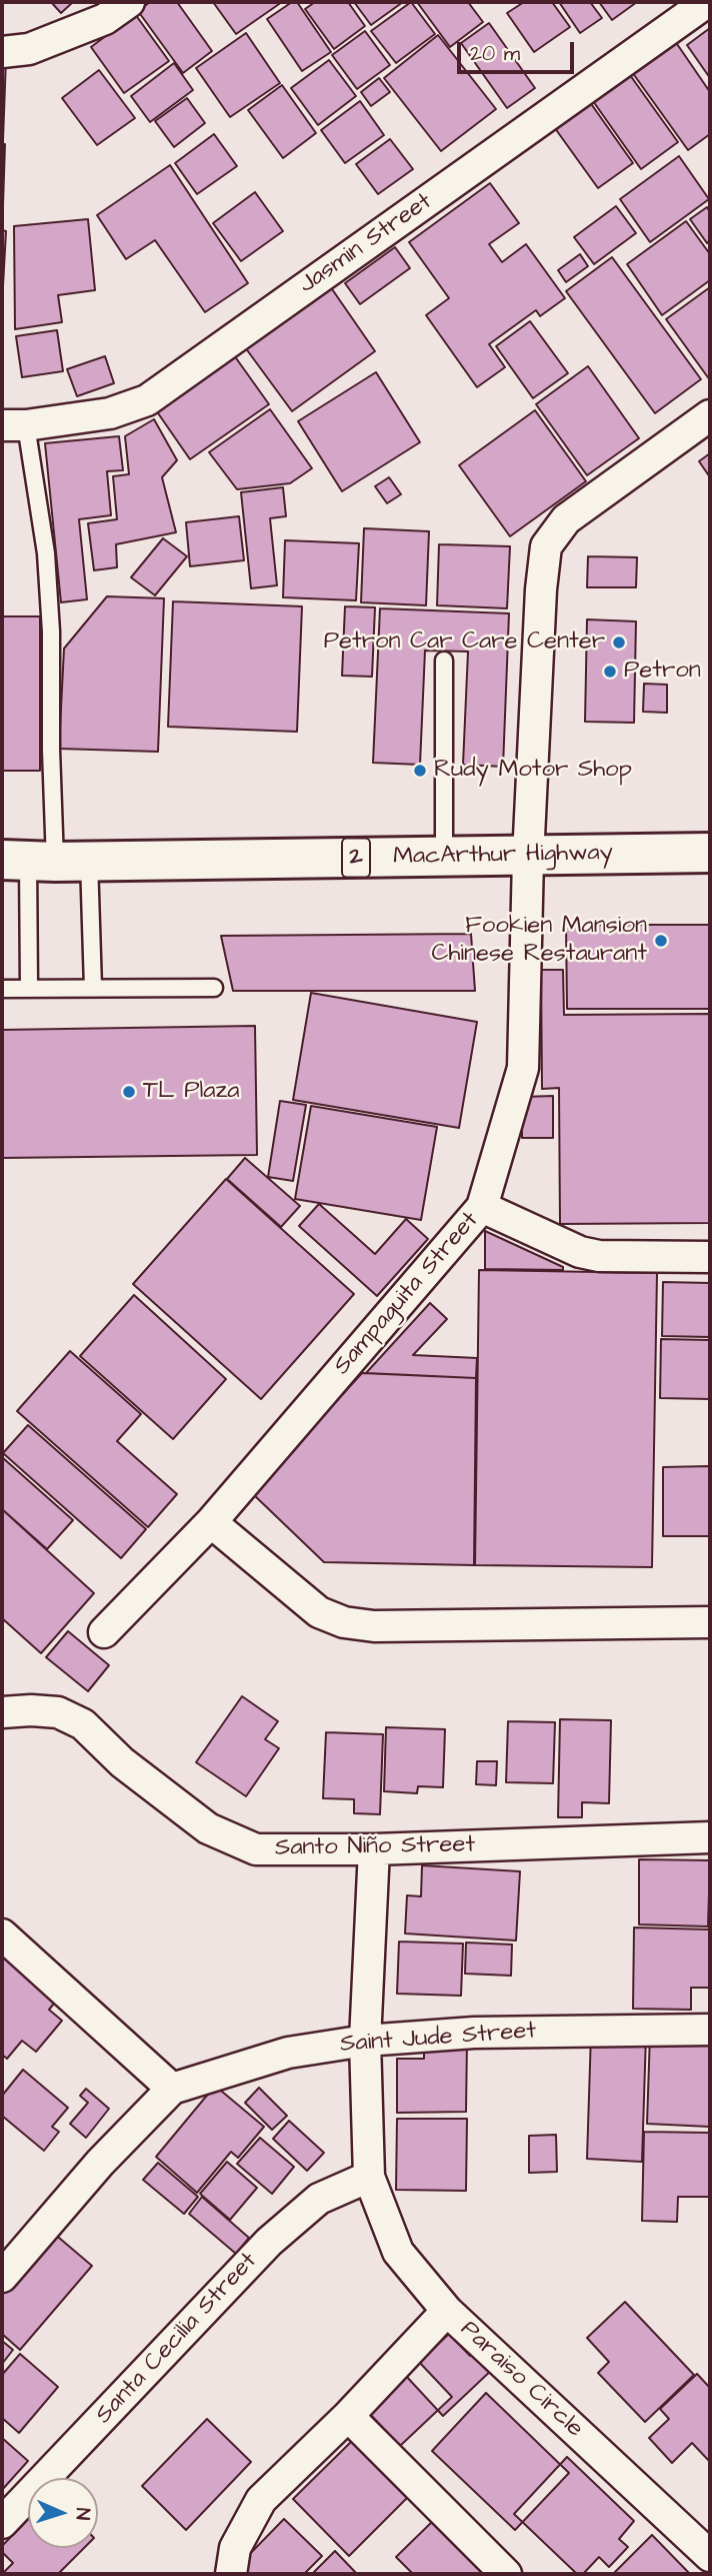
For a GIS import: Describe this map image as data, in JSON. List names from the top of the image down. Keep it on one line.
{"streets":{"highway":["MacArthur Highway","2"],"street":["Jasmin Street","Sampaguita Street","Santo Niño Street","Saint Jude Street","Santa Cecilia Street","Paraiso Circle"]},"crossings":[["MacArthur Highway","Sampaguita Street"],["Santo Niño Street","Paraiso Circle"],["Saint Jude Street","Paraiso Circle"],["Santa Cecilia Street","Paraiso Circle"]],"places":["Petron Car Care Center","Petron","Rudy Motor Shop","Fookien Mansion Chinese Restaurant","TL Plaza"],"scale_bar":"20 m","north":"right"}
